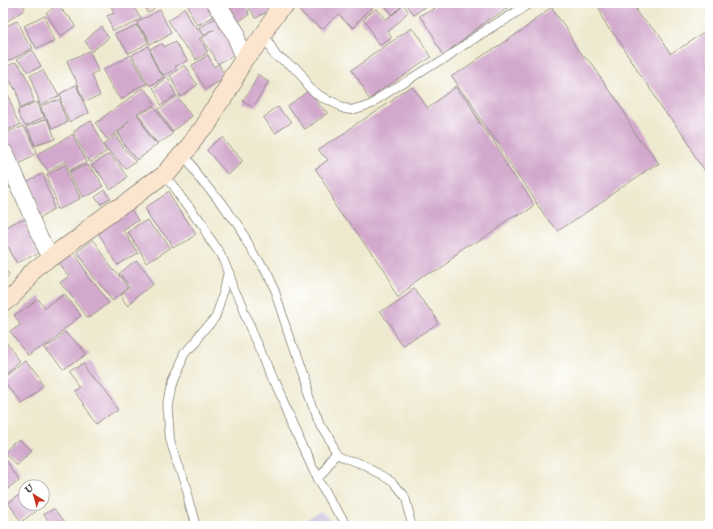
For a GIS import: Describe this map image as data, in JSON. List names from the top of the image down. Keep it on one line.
{"north":"top left"}
